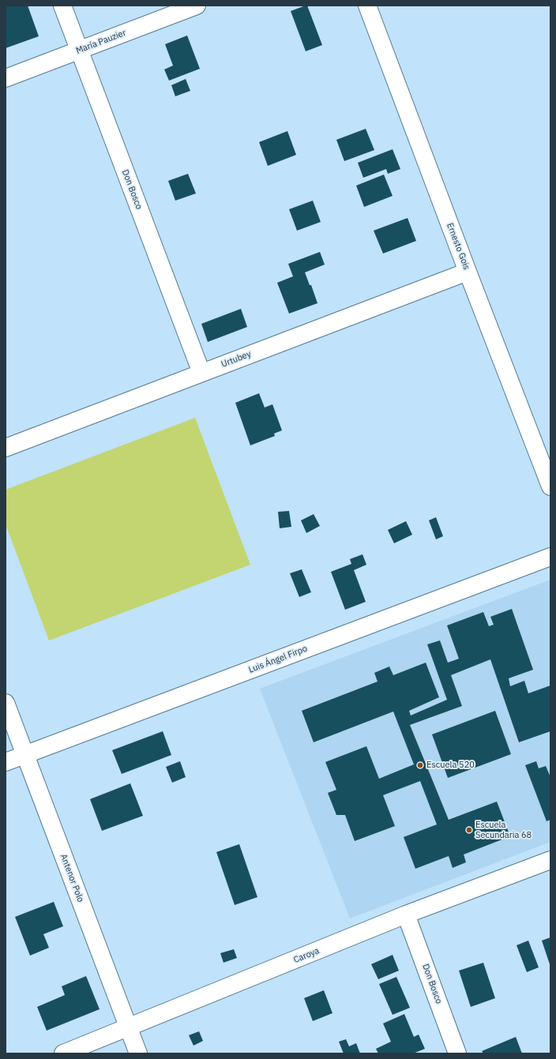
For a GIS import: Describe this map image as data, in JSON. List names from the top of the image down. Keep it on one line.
{"streets":{"street":["María Pauzier","Don Bosco","Ernesto Gois","Urtubey","Luis Ángel Firpo","Antenor Polo","Caroya"]},"crossings":[["María Pauzier","Don Bosco"],["Don Bosco","Urtubey"],["Don Bosco","Caroya"],["Ernesto Gois","Urtubey"],["Luis Ángel Firpo","Antenor Polo"],["Antenor Polo","Caroya"]],"places":["Escuela 520","Escuela Secundaria 68"]}
